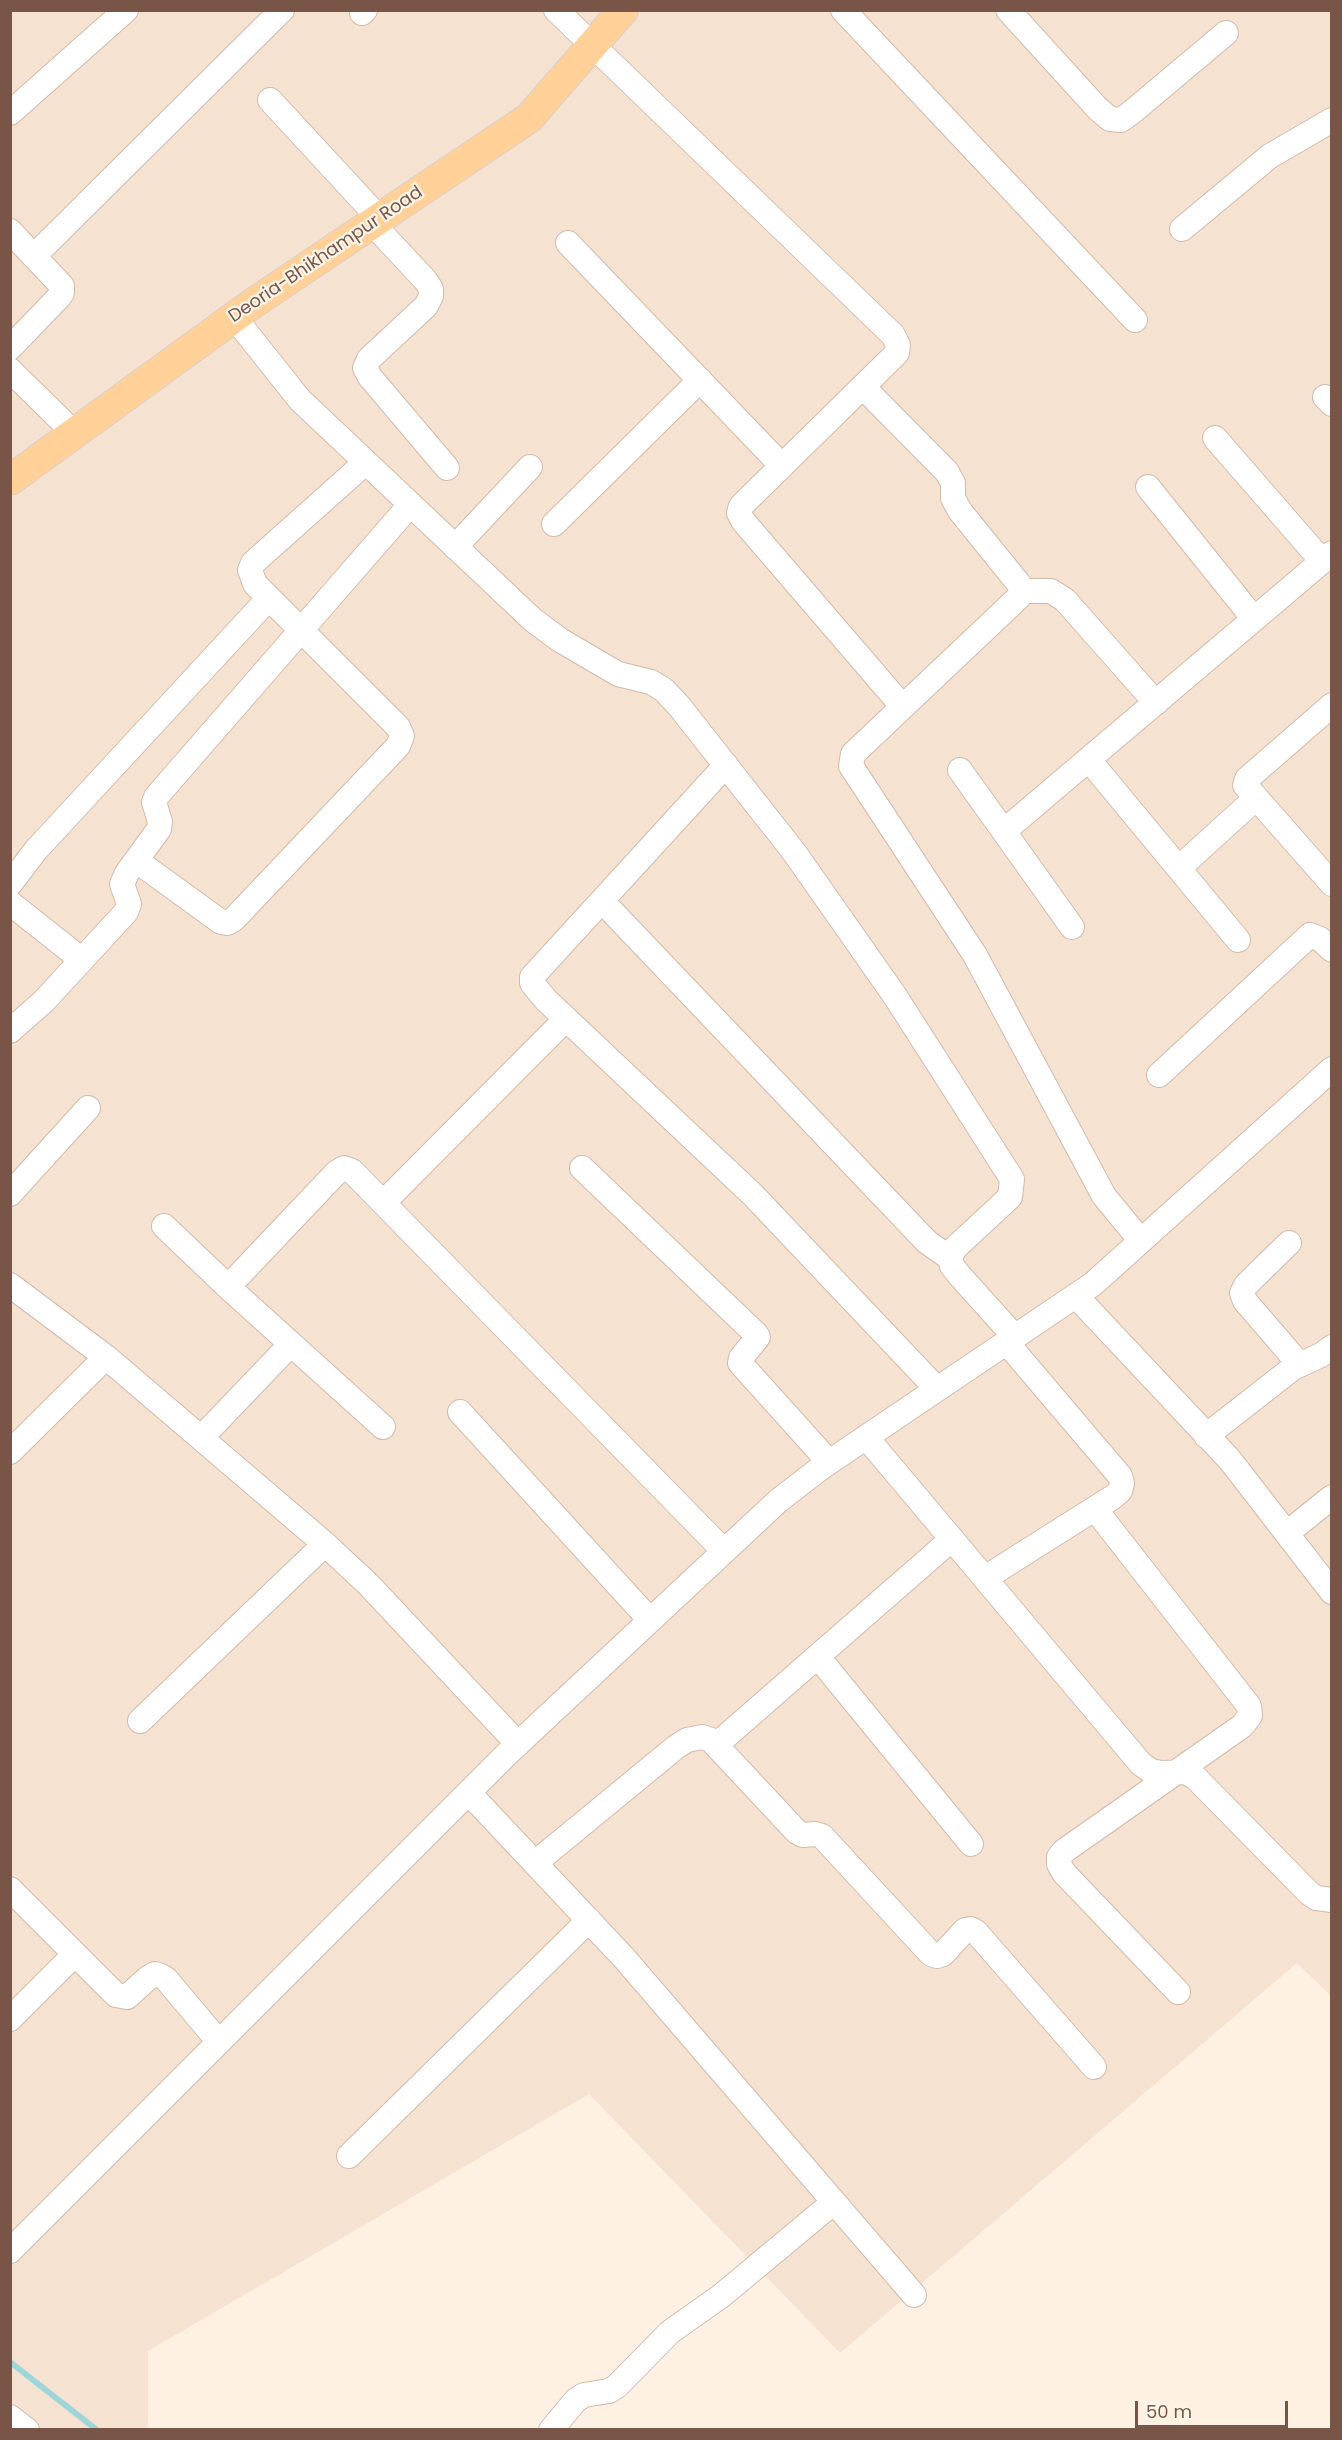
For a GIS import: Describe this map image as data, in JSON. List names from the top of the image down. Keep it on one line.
{"streets":{"main road":["Deoria-Bhikhampur Road"]},"scale_bar":"50 m"}
